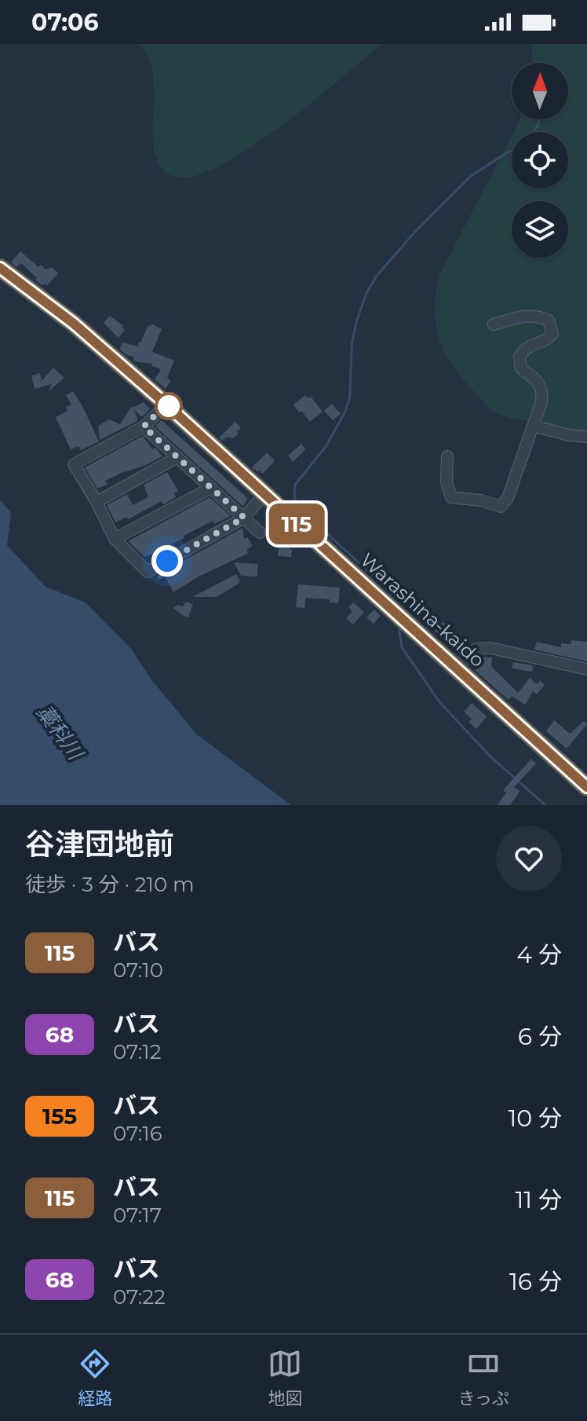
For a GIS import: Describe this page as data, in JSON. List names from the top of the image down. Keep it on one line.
{"streets":{"highway":["Warashina-kaido"]},"water":["藁科川"],"lines":["bus line 115"],"north":"top","page":{"status":"07:06","on_map":"115","heading":["谷津団地前","徒歩 · 3 分 · 210 m"],"list":[{"mark":"115","name":"バス","note":"07:10","value":"4 分"},{"mark":"68","name":"バス","note":"07:12","value":"6 分"},{"mark":"155","name":"バス","note":"07:16","value":"10 分"},{"mark":"115","name":"バス","note":"07:17","value":"11 分"},{"mark":"68","name":"バス","note":"07:22","value":"16 分"}],"tabs":["経路","地図","きっぷ"]}}
